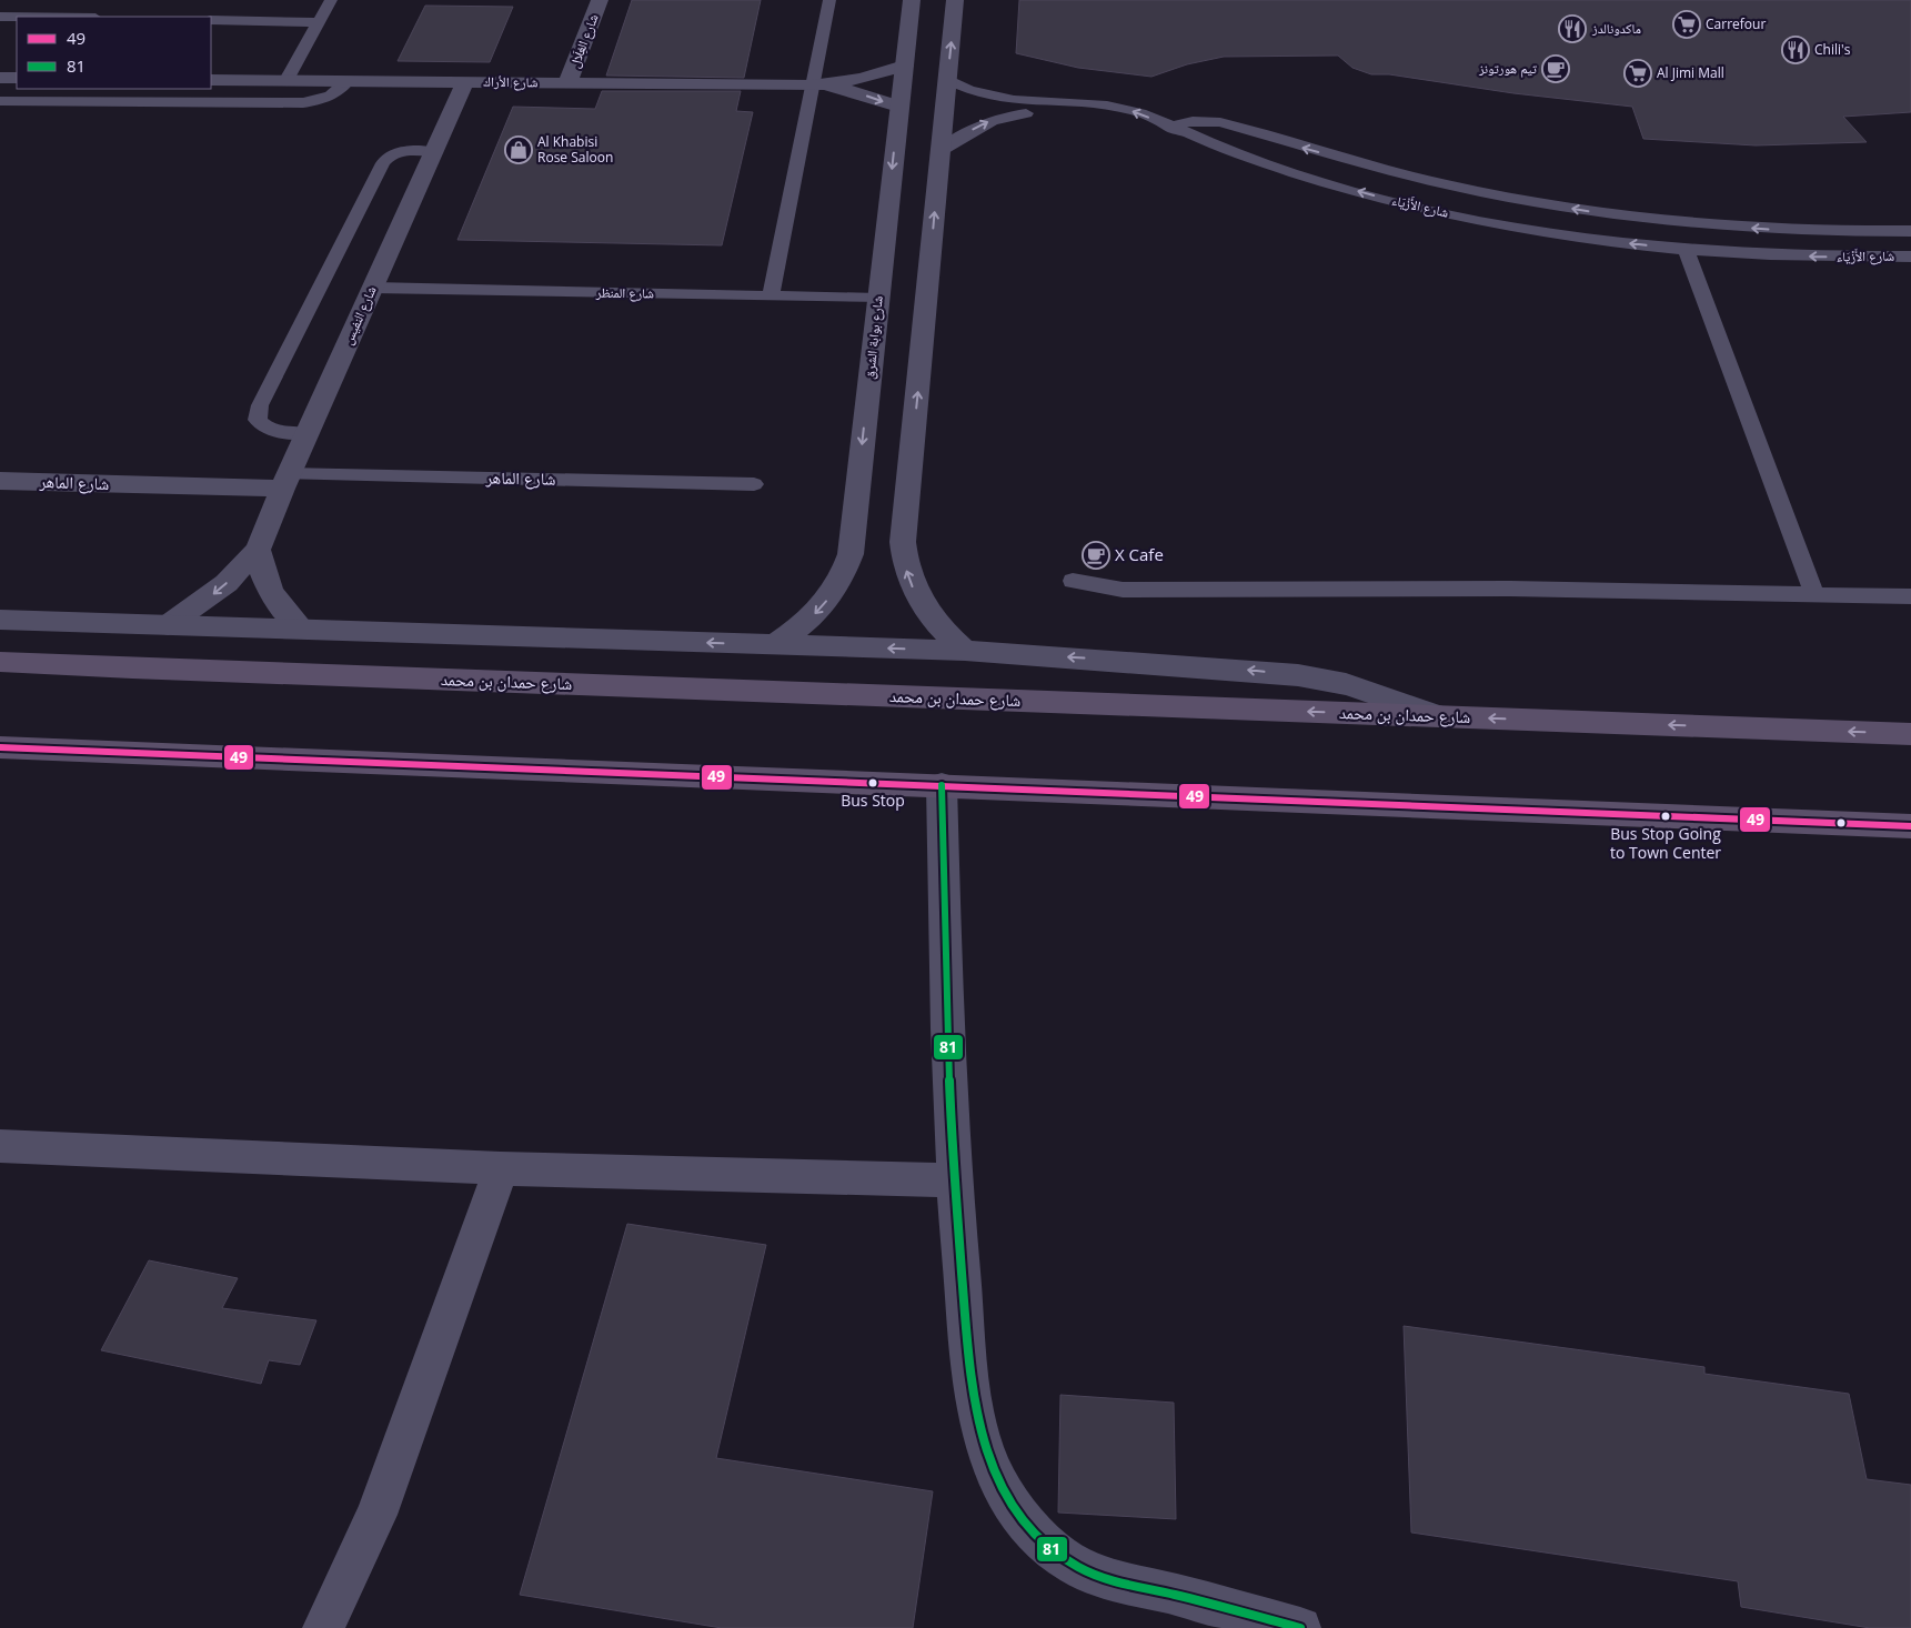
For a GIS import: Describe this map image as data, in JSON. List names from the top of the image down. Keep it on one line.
{"streets":{"main road":["شارع حمدان بن محمد"],"street":["شارع الغِلَال","شارع الأراك","شارع النفيس","شارع بوابة الشرق","شارع الماهر"],"lane":["شارع الأَزْيَاء","شارع المنظر"]},"crossings":[["شارع الغِلَال","شارع الأراك"],["شارع الأراك","شارع النفيس"],["شارع الأراك","شارع بوابة الشرق"],["شارع المنظر","شارع النفيس"],["شارع المنظر","شارع بوابة الشرق"],["شارع النفيس","شارع الماهر"]],"places":{"supermarket":["Carrefour","Al Jimi Mall"],"restaurant":["ماكدونالدز","Chili's"],"cafe":["تيم هورتونز","X Cafe"],"shop":["Al Khabisi Rose Saloon"],"other":["Bus Stop","Bus Stop Going to Town Center"]},"lines":["transit line 49","transit line 81"],"legend":["49","81"]}
